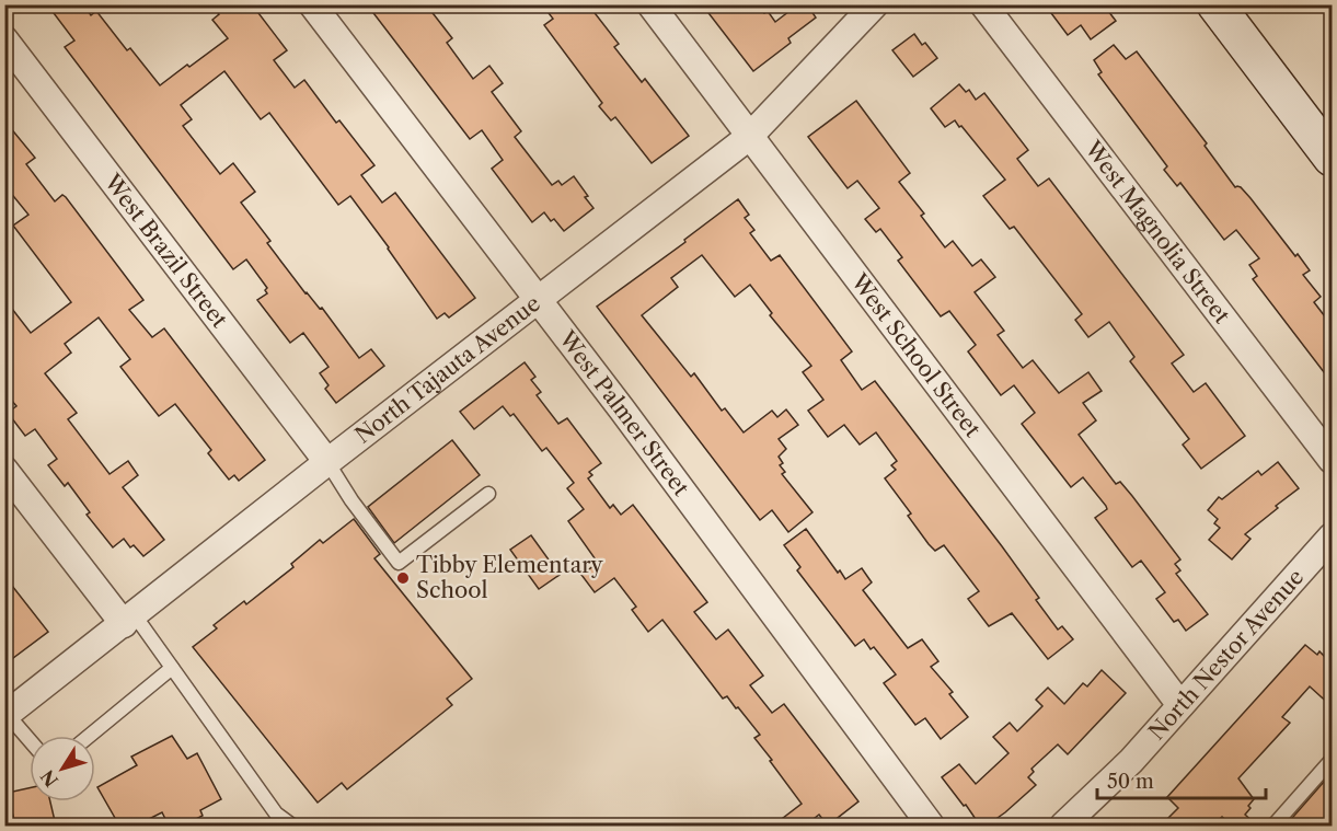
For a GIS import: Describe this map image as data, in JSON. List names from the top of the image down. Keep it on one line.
{"streets":{"street":["West Magnolia Street","West Brazil Street","West School Street","North Tajauta Avenue","West Palmer Street","North Nestor Avenue"]},"crossings":[["West Brazil Street","North Tajauta Avenue"],["West School Street","North Tajauta Avenue"],["West School Street","North Nestor Avenue"],["North Tajauta Avenue","West Palmer Street"]],"places":["Tibby Elementary School"],"scale_bar":"50 m","north":"bottom left"}
